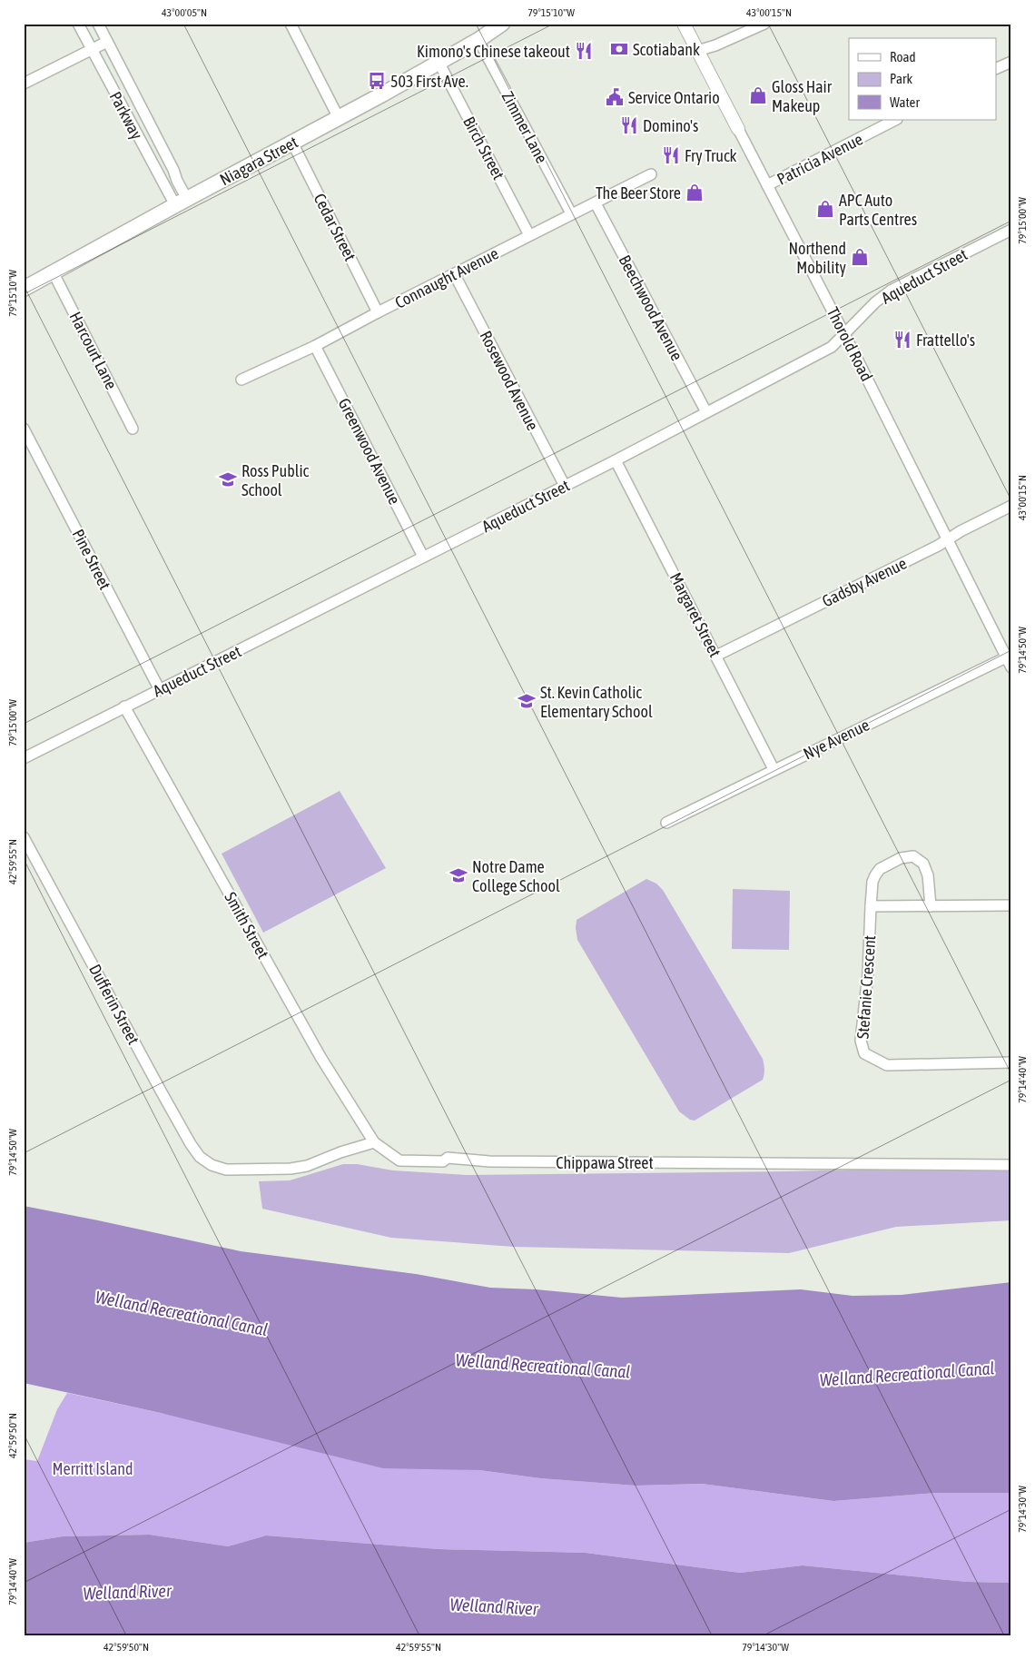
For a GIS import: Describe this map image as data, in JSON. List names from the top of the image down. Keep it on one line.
{"streets":{"main road":["Niagara Street"],"street":["Parkway","Zimmer Lane","Birch Street","Patricia Avenue","Cedar Street","Aqueduct Street","Connaught Avenue","Beechwood Avenue","Thorold Road","Harcourt Lane","Rosewood Avenue","Greenwood Avenue","Pine Street","Gadsby Avenue","Margaret Street","Nye Avenue","Smith Street","Stefanie Crescent","Dufferin Street","Chippawa Street"]},"crossings":[["Parkway","Niagara Street"],["Zimmer Lane","Niagara Street"],["Zimmer Lane","Connaught Avenue"],["Birch Street","Niagara Street"],["Birch Street","Connaught Avenue"],["Patricia Avenue","Thorold Road"],["Niagara Street","Cedar Street"],["Niagara Street","Harcourt Lane"],["Cedar Street","Connaught Avenue"],["Aqueduct Street","Beechwood Avenue"],["Aqueduct Street","Thorold Road"],["Aqueduct Street","Rosewood Avenue"],["Aqueduct Street","Greenwood Avenue"],["Aqueduct Street","Pine Street"],["Aqueduct Street","Margaret Street"],["Aqueduct Street","Smith Street"],["Connaught Avenue","Beechwood Avenue"],["Connaught Avenue","Rosewood Avenue"],["Connaught Avenue","Greenwood Avenue"],["Thorold Road","Gadsby Avenue"],["Thorold Road","Nye Avenue"],["Gadsby Avenue","Margaret Street"],["Margaret Street","Nye Avenue"],["Smith Street","Dufferin Street"],["Smith Street","Chippawa Street"],["Dufferin Street","Chippawa Street"]],"water":["Welland Recreational Canal","Welland River"],"parks":["Merritt Island"],"places":{"bank":["Scotiabank"],"restaurant":["Kimono's Chinese takeout","Domino's","Fry Truck","Frattello's"],"bus stop":["503 First Ave."],"shop":["Gloss Hair Makeup","The Beer Store","APC Auto Parts Centres","Northend Mobility"],"public building":["Service Ontario"],"school or university":["Ross Public School","St. Kevin Catholic Elementary School","Notre Dame College School"]},"legend":["Road","Park","Water"],"coordinates":["43°00'05\"N","79°15'10\"W","43°00'15\"N","79°15'00\"W","79°14'50\"W","42°59'55\"N","79°14'40\"W","42°59'50\"N","79°14'30\"W"]}
